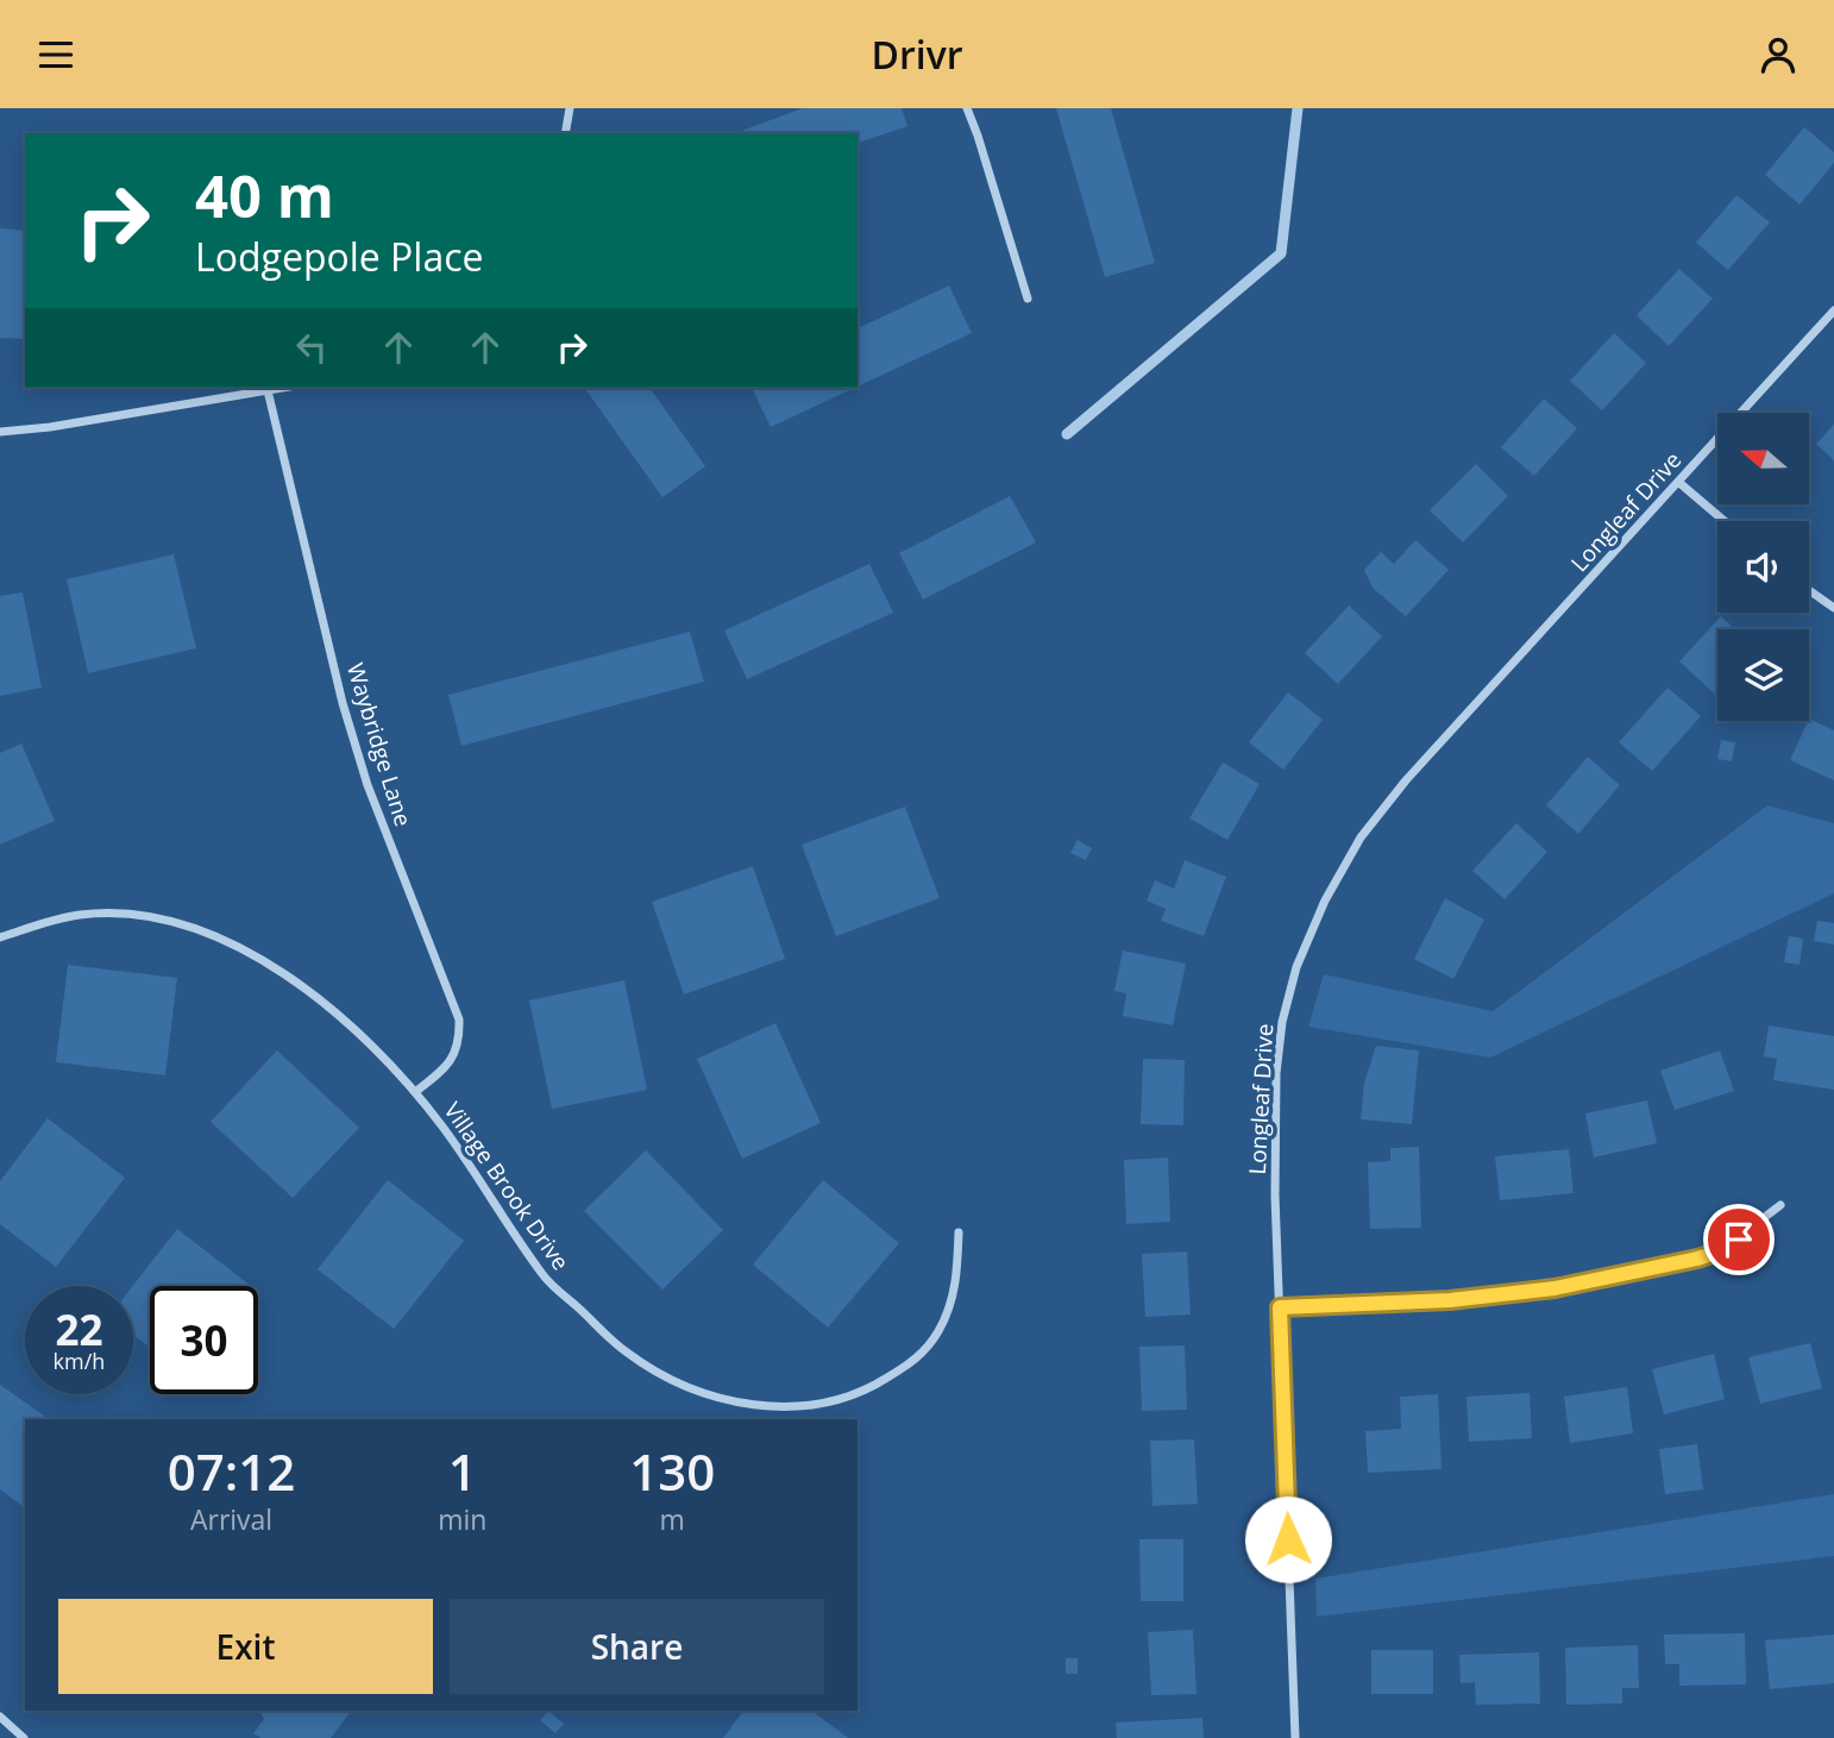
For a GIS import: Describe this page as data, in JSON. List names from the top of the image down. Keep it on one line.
{"streets":{"street":["Longleaf Drive","Waybridge Lane","Village Brook Drive"]},"crossings":[["Waybridge Lane","Village Brook Drive"]],"north":"left","page":{"header":"Drivr","turn":["40 m","Lodgepole Place"],"speed":"22 km/h","limit":"30","eta":["07:12","Arrival","1","min","130","m"],"buttons":["Exit","Share"]}}
